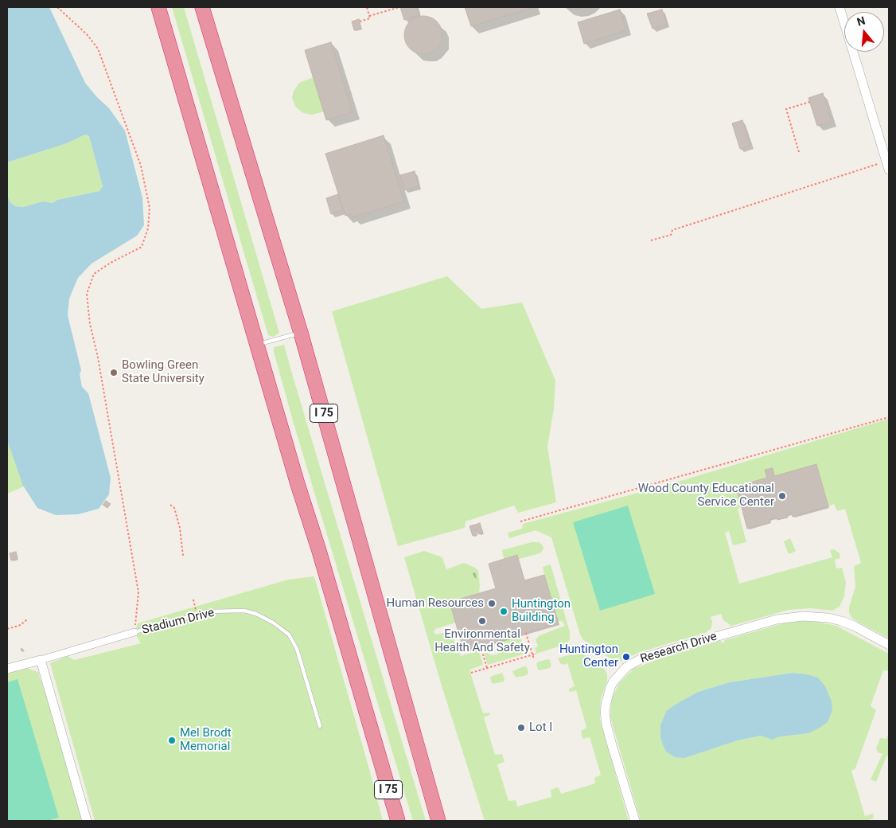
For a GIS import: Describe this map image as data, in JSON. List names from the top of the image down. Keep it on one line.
{"streets":{"highway":["I 75"],"street":["Stadium Drive","Research Drive"]},"places":["Bowling Green State University","Wood County Educational Service Center","Human Resources","Huntington Building","Environmental Health And Safety","Huntington Center","Lot I","Mel Brodt Memorial"],"north":"top"}
